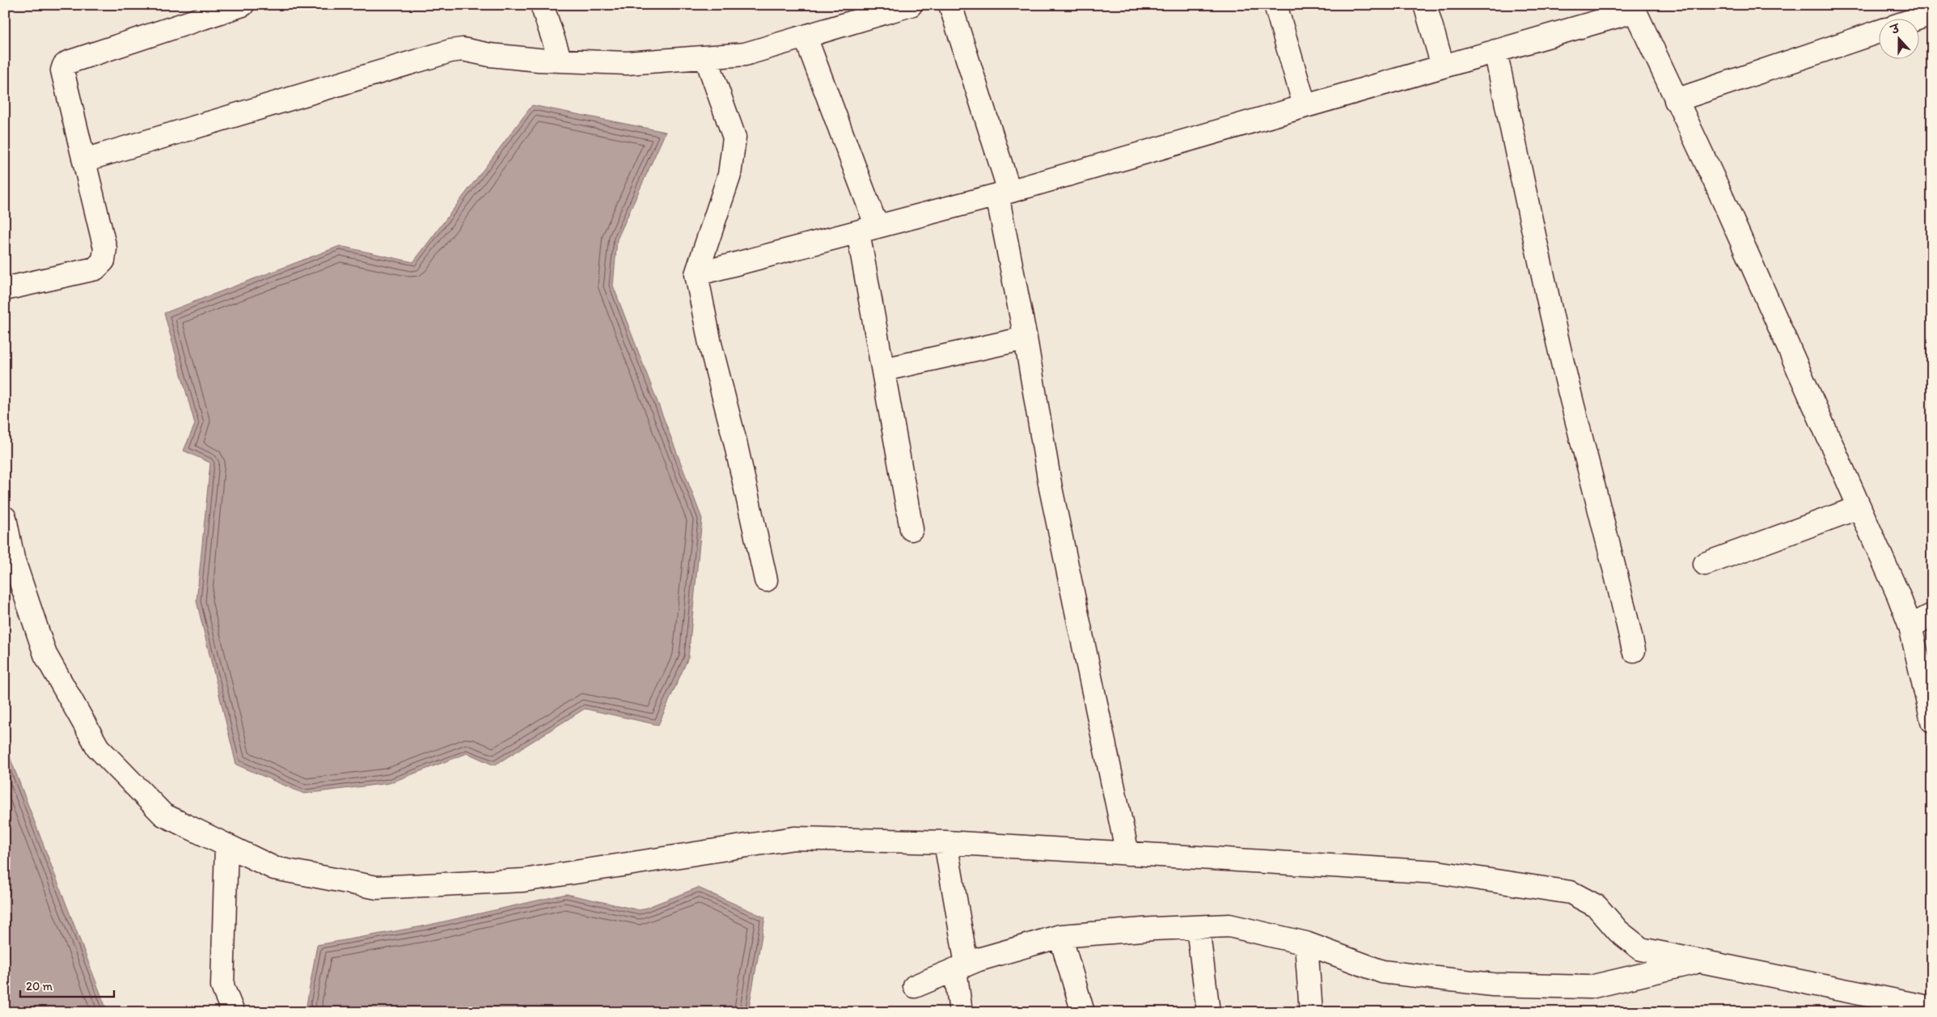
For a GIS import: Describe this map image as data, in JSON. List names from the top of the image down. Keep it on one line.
{"scale_bar":"20 m","north":"top"}
